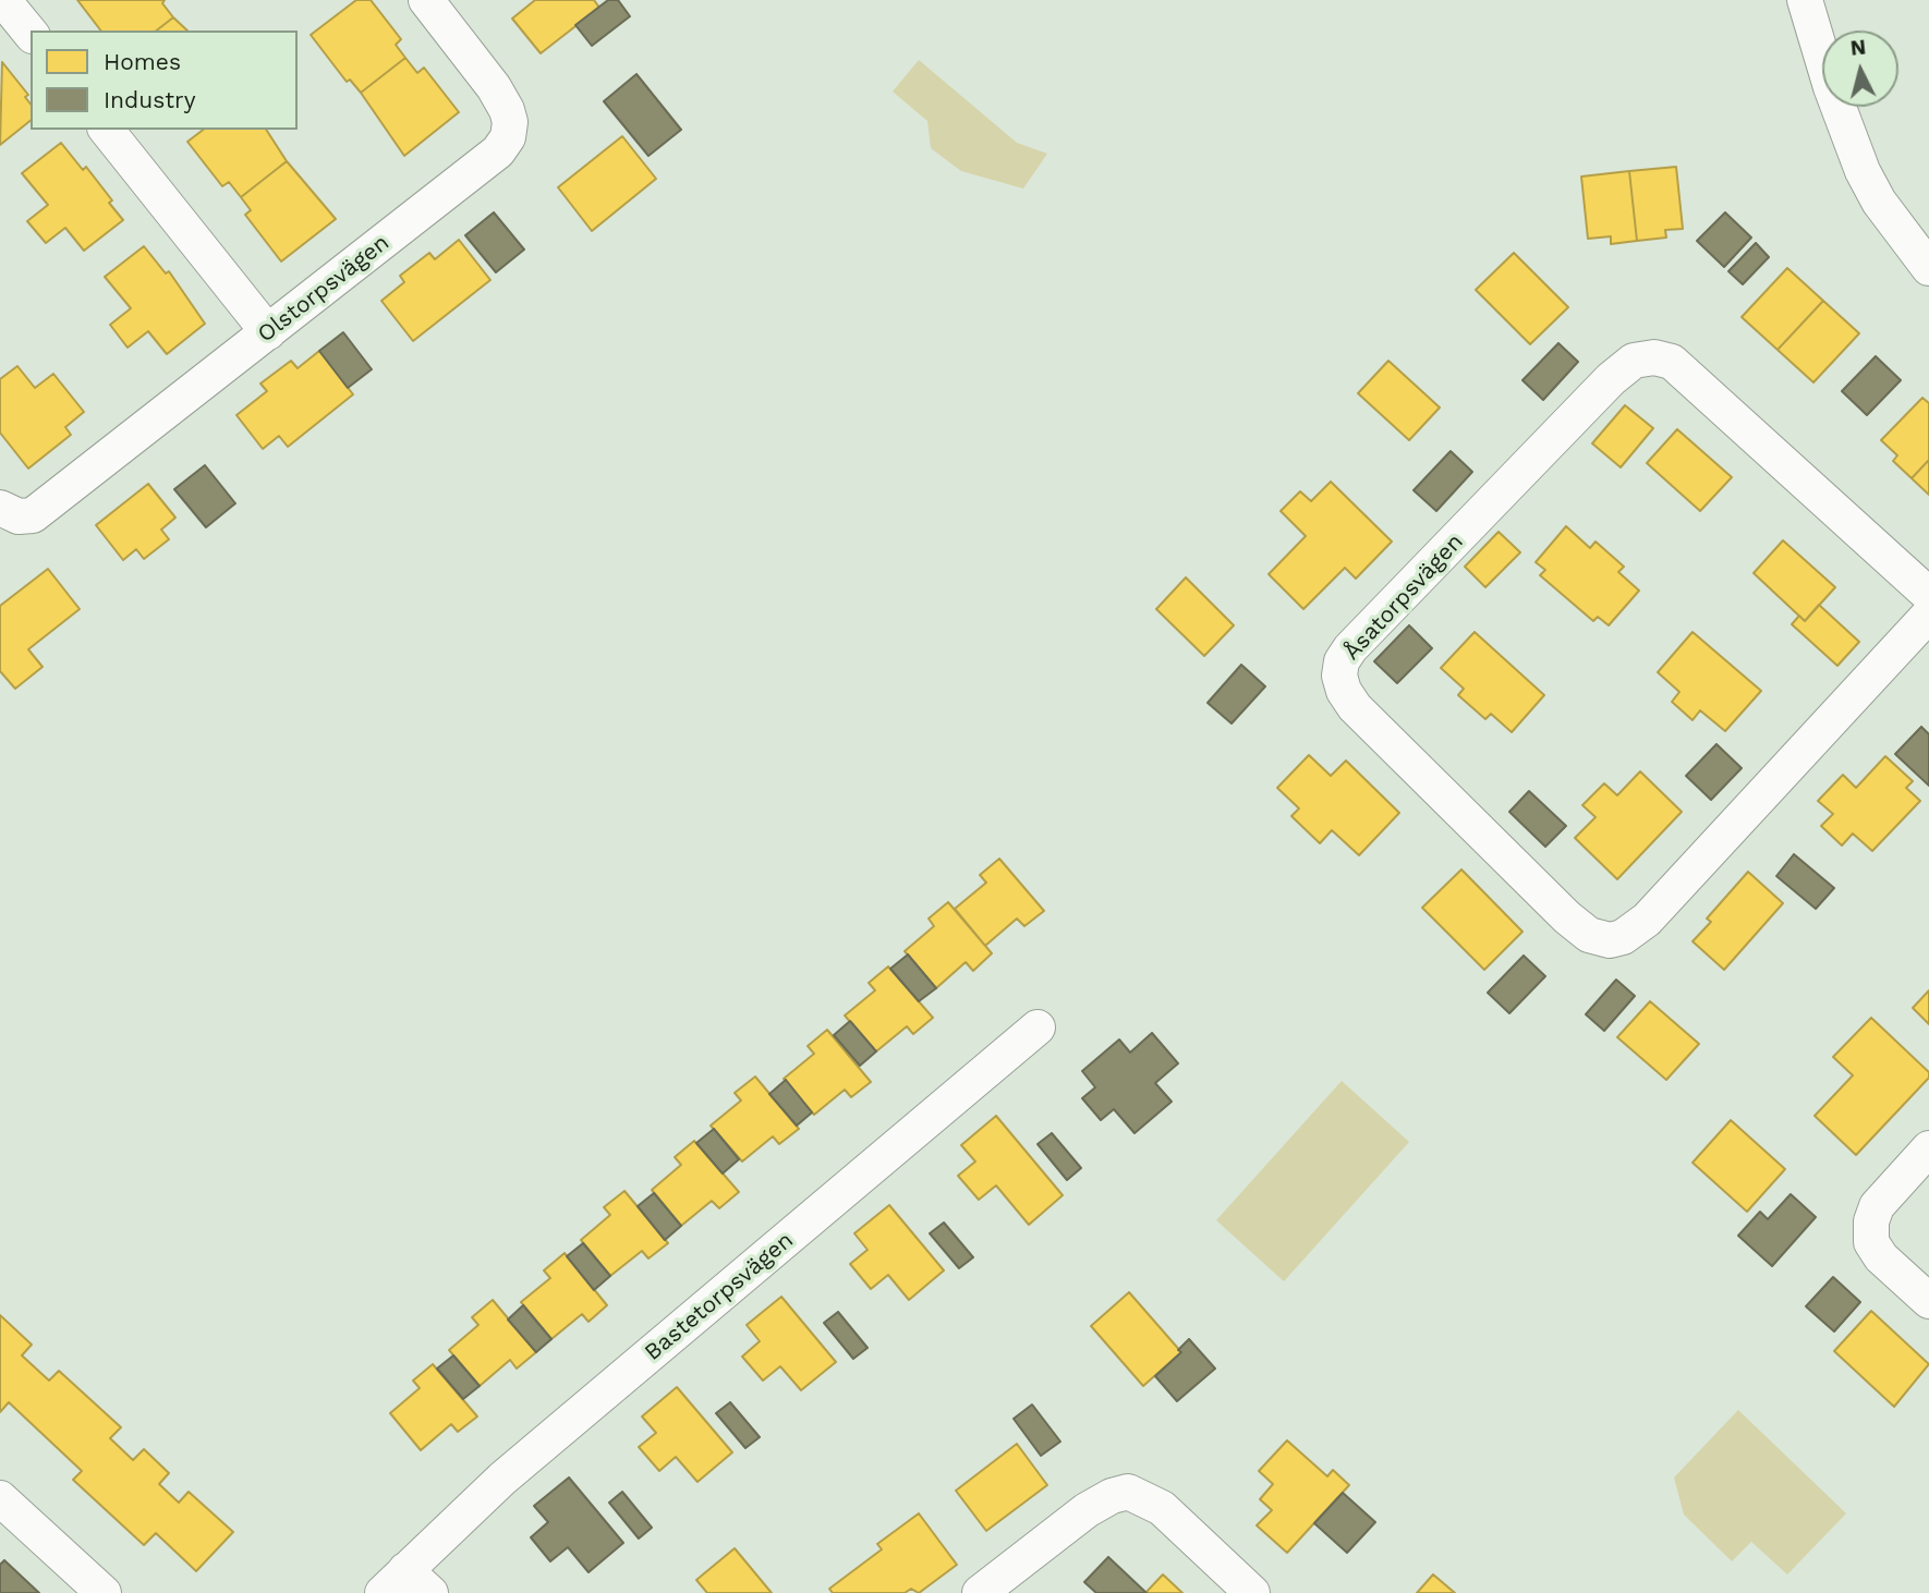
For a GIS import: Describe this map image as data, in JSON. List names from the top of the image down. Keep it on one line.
{"streets":{"street":["Olstorpsvägen","Åsatorpsvägen","Bastetorpsvägen"]},"legend":["Homes","Industry"],"north":"top"}
